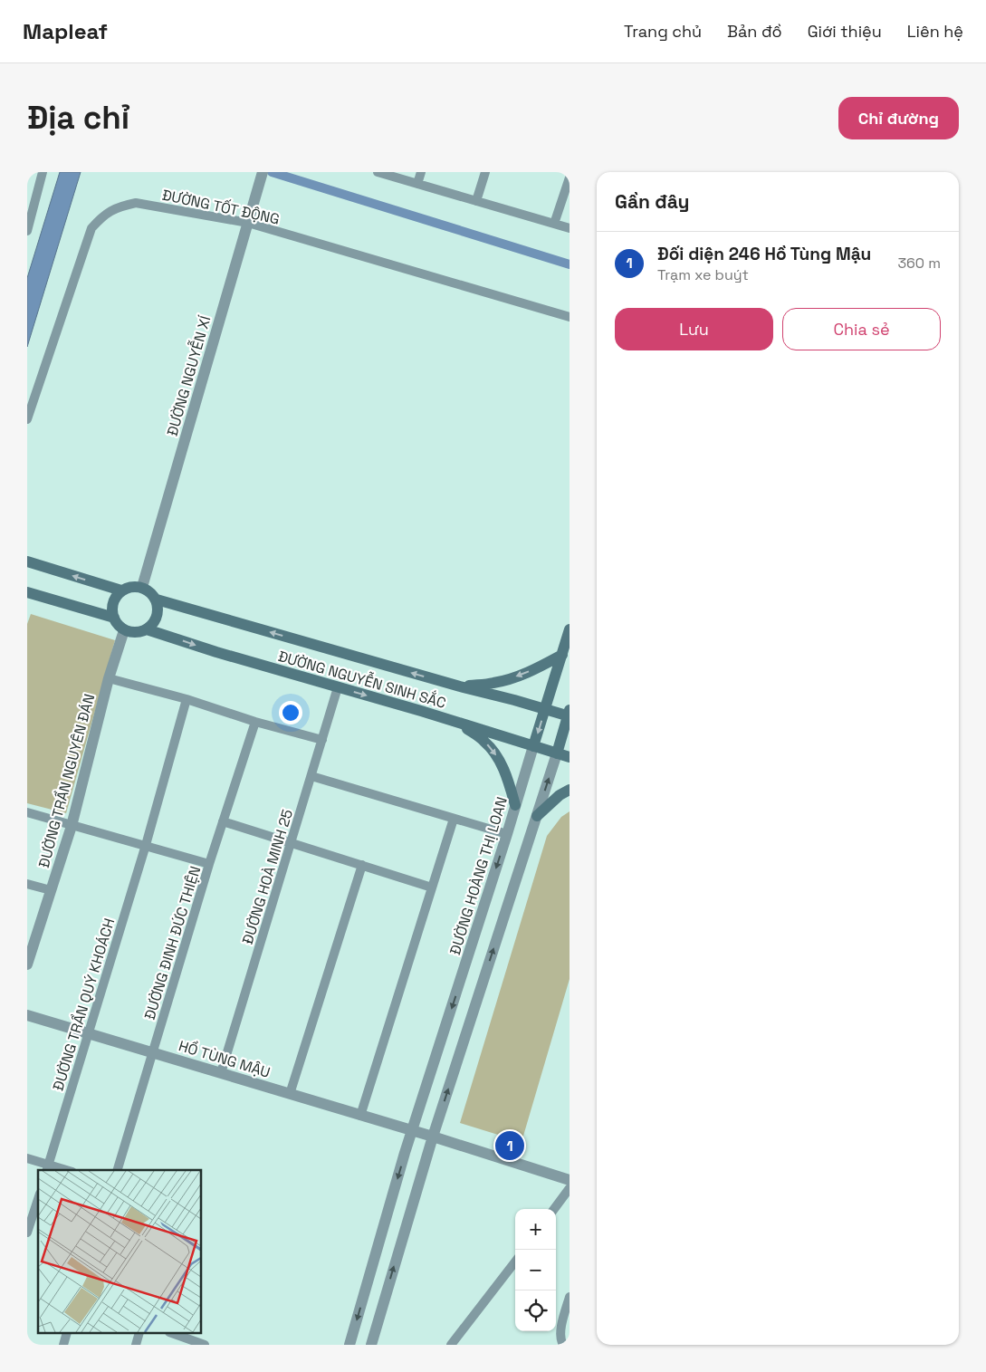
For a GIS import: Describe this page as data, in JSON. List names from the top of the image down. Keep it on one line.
{"streets":{"main road":["ĐƯỜNG NGUYỄN SINH SẮC","ĐƯỜNG HOÀNG THỊ LOAN"],"street":["ĐƯỜNG TỐT ĐỘNG","ĐƯỜNG NGUYỄN XÍ","ĐƯỜNG TRẦN NGUYÊN ĐÁN","ĐƯỜNG HOÀ MINH 25","ĐƯỜNG ĐINH ĐỨC THIỆN","ĐƯỜNG TRẦN QUÝ KHOÁCH","HỒ TÙNG MẬU"]},"crossings":[["ĐƯỜNG TỐT ĐỘNG","ĐƯỜNG NGUYỄN XÍ"],["ĐƯỜNG NGUYỄN XÍ","ĐƯỜNG NGUYỄN SINH SẮC"],["ĐƯỜNG NGUYỄN XÍ","ĐƯỜNG TRẦN NGUYÊN ĐÁN"],["ĐƯỜNG NGUYỄN SINH SẮC","ĐƯỜNG TRẦN NGUYÊN ĐÁN"],["ĐƯỜNG NGUYỄN SINH SẮC","ĐƯỜNG HOÀNG THỊ LOAN"],["ĐƯỜNG NGUYỄN SINH SẮC","ĐƯỜNG HOÀ MINH 25"],["ĐƯỜNG HOÀNG THỊ LOAN","HỒ TÙNG MẬU"],["ĐƯỜNG HOÀ MINH 25","HỒ TÙNG MẬU"],["ĐƯỜNG ĐINH ĐỨC THIỆN","HỒ TÙNG MẬU"],["ĐƯỜNG TRẦN QUÝ KHOÁCH","HỒ TÙNG MẬU"]],"one_way":["ĐƯỜNG HOÀNG THỊ LOAN"],"page":{"header":"Mapleaf","nav":["Trang chủ","Bản đồ","Giới thiệu","Liên hệ"],"buttons":["Chỉ đường",["Lưu","Chia sẻ"]],"title":"Địa chỉ","heading":"Gần đây","list":[{"mark":"1","name":"Đối diện 246 Hồ Tùng Mậu","note":"Trạm xe buýt","value":"360 m"}],"pins":"1","map_buttons":["+","−"]}}
